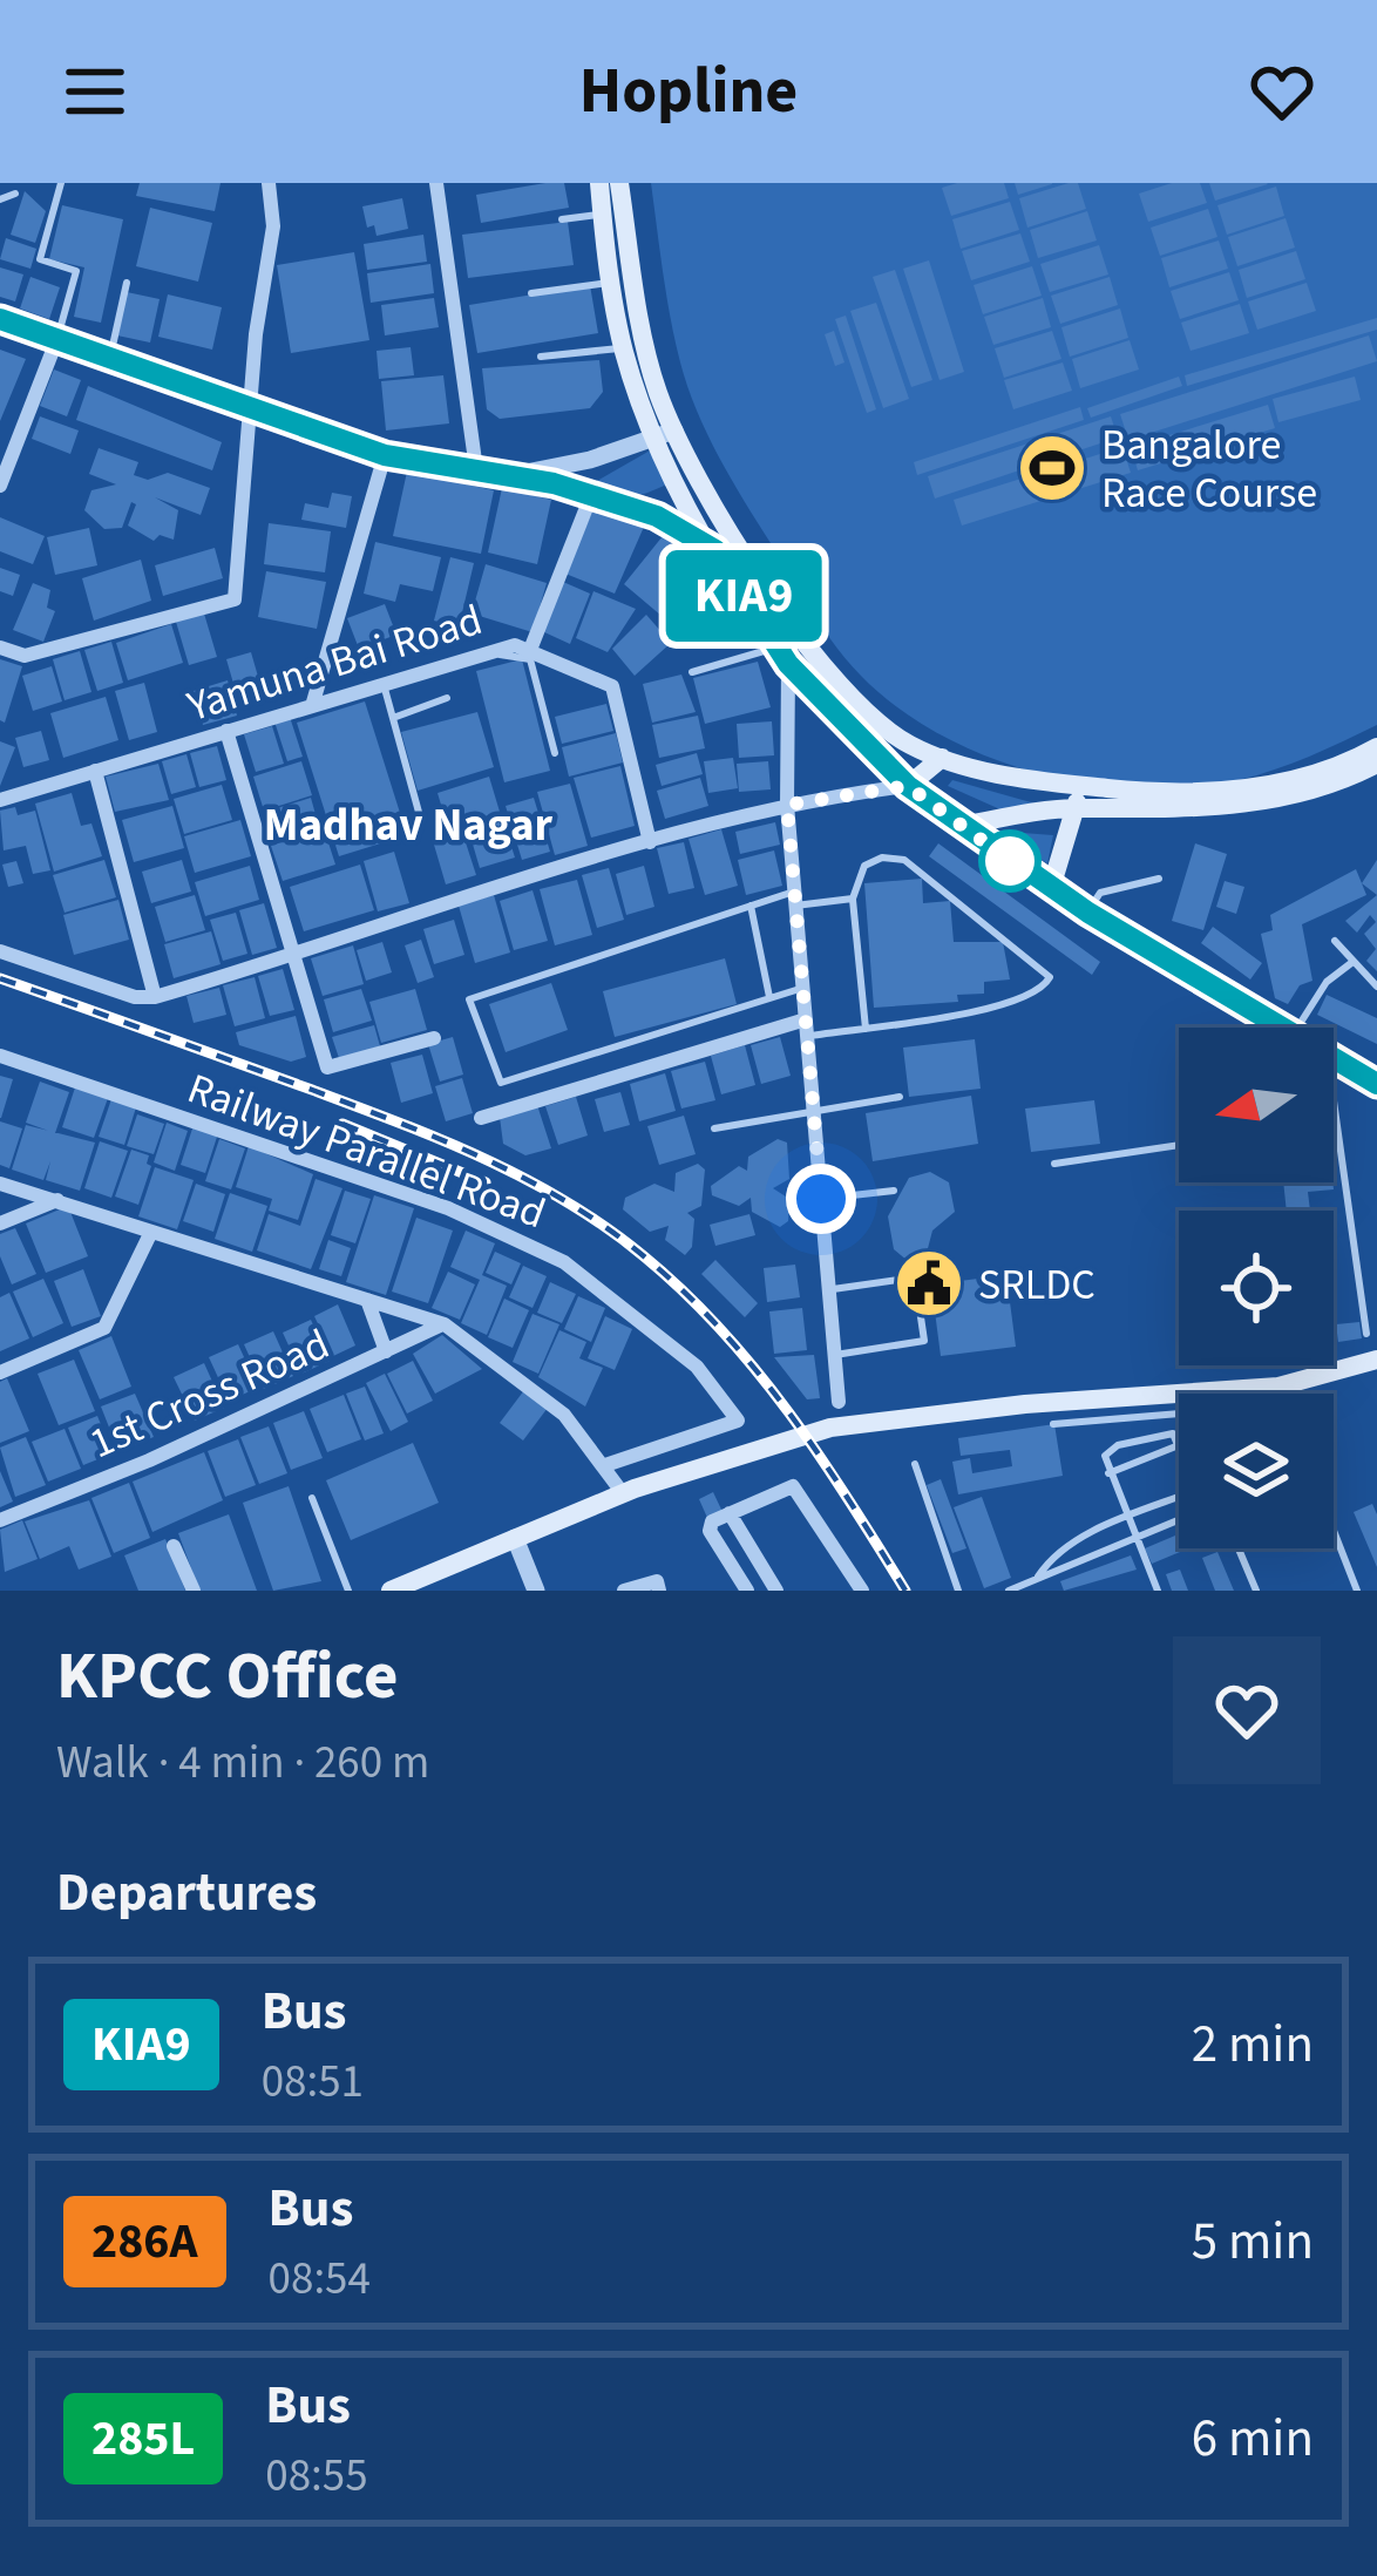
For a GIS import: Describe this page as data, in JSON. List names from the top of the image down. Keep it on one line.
{"streets":{"street":["Yamuna Bai Road","Railway Parallel Road","1st Cross Road"]},"districts":["Madhav Nagar"],"places":{"sports":["Bangalore Race Course"],"public building":["SRLDC"]},"lines":["bus line KIA9"],"north":"left","page":{"header":"Hopline","on_map":"KIA9","heading":[["KPCC Office","Walk · 4 min · 260 m"],"Departures"],"list":[{"mark":"KIA9","name":"Bus","note":"08:51","value":"2 min"},{"mark":"286A","name":"Bus","note":"08:54","value":"5 min"},{"mark":"285L","name":"Bus","note":"08:55","value":"6 min"}]}}
